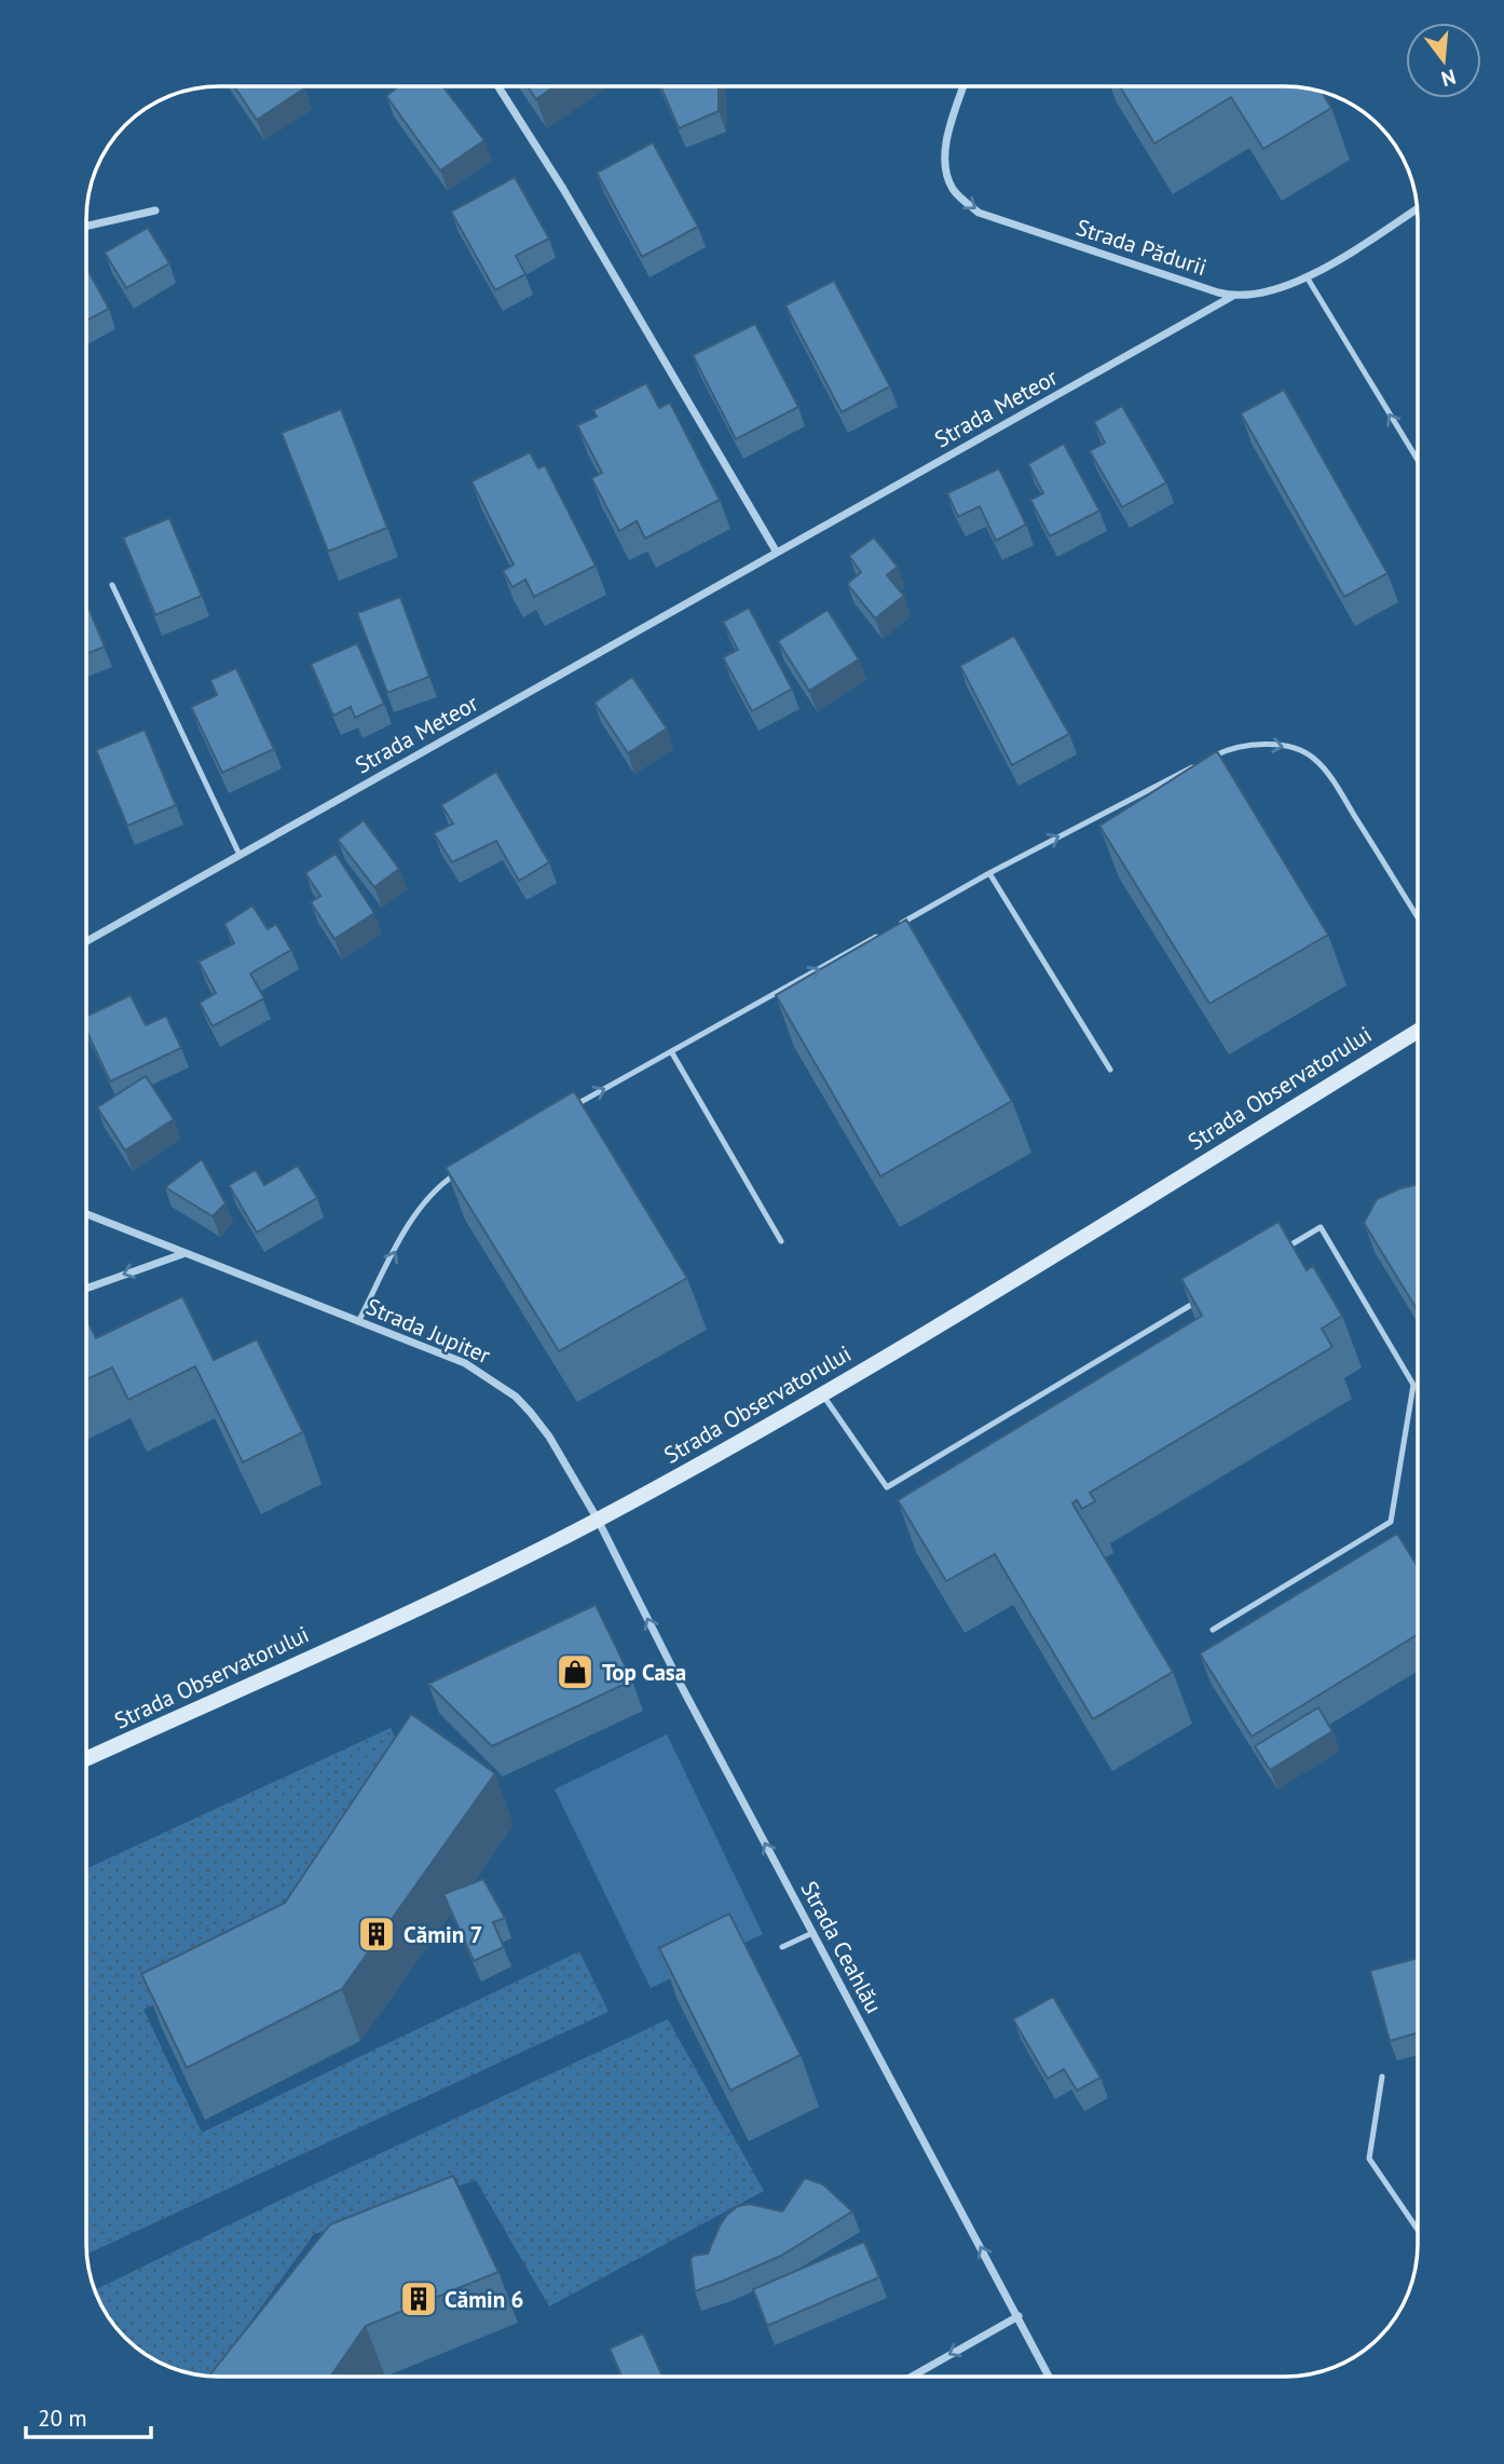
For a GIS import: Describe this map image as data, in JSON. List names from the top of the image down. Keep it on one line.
{"streets":{"main road":["Strada Observatorului"],"street":["Strada Pădurii","Strada Meteor","Strada Jupiter","Strada Ceahlău"]},"crossings":[["Strada Pădurii","Strada Meteor"],["Strada Observatorului","Strada Jupiter"],["Strada Observatorului","Strada Ceahlău"],["Strada Jupiter","Strada Ceahlău"]],"one_way":["Strada Pădurii","Strada Ceahlău"],"places":{"shop":["Top Casa"],"building":["Cămin 7","Cămin 6"]},"scale_bar":"20 m","north":"bottom"}
